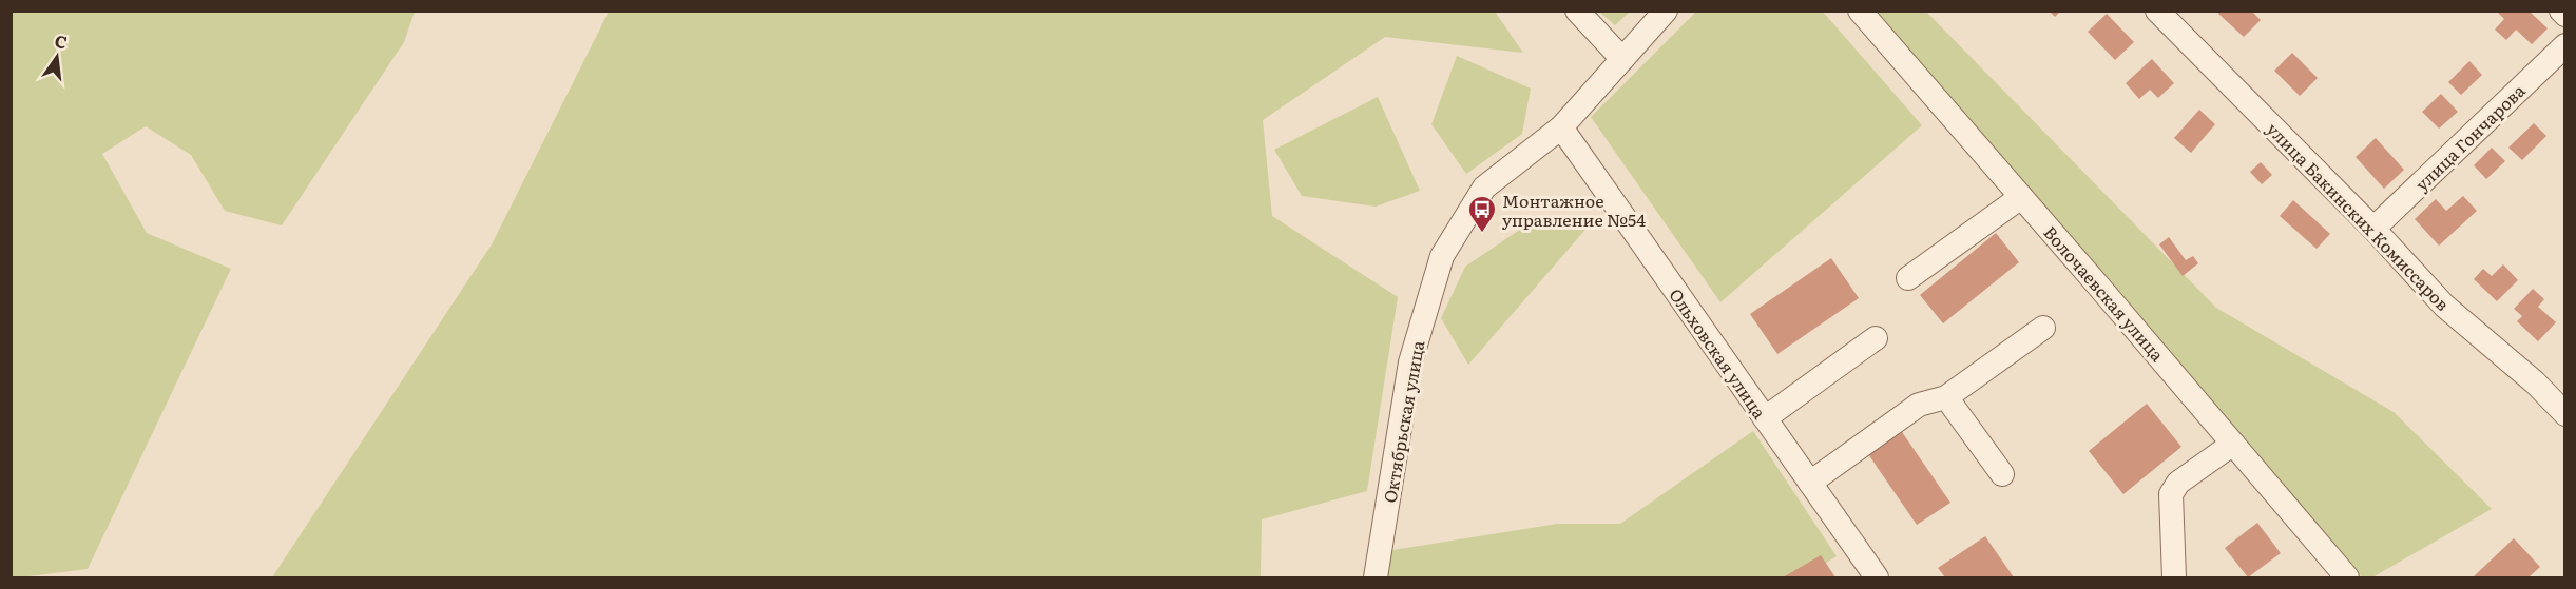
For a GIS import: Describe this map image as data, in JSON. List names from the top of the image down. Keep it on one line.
{"streets":{"street":["улица Гончарова","улица Бакинских Комиссаров","Волочаевская улица","Ольховская улица","Октябрьская улица"]},"crossings":[["улица Гончарова","улица Бакинских Комиссаров"],["Ольховская улица","Октябрьская улица"]],"places":{"bus stop":["Монтажное управление №54"]},"north":"top"}
